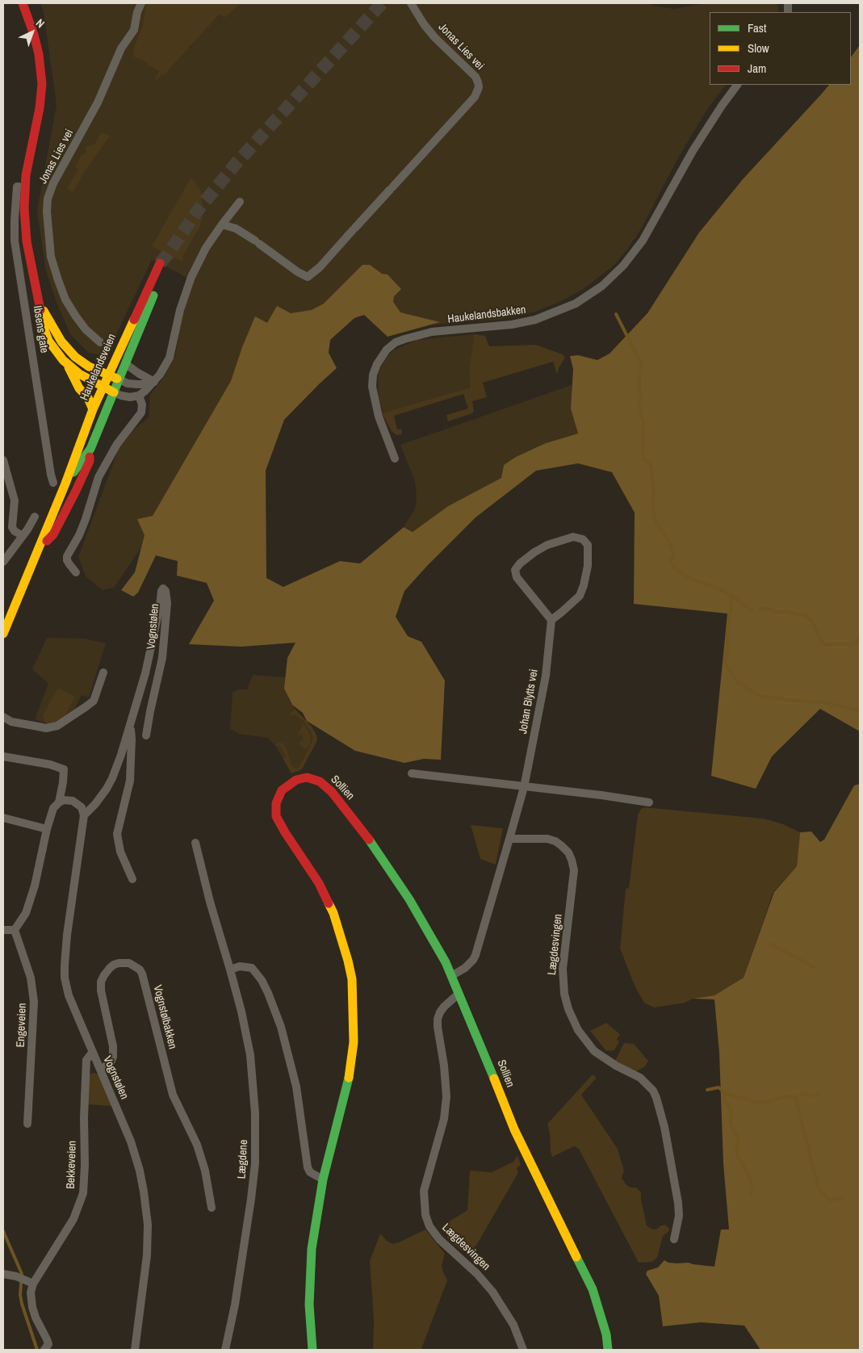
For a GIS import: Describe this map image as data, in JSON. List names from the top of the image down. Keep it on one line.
{"streets":{"main road":["Ibsens gate","Haukelandsveien","Sollien"],"street":["Jonas Lies vei","Haukelandsbakken","Vognstølen","Johan Blytts vei","Lægdesvingen","Vognstølbakken","Engeveien","Lægdene","Bekkeveien"]},"crossings":[["Ibsens gate","Haukelandsveien"],["Vognstølen","Vognstølbakken"],["Vognstølen","Bekkeveien"],["Johan Blytts vei","Lægdesvingen"],["Sollien","Lægdesvingen"]],"legend":["Fast","Slow","Jam"],"north":"top right"}
